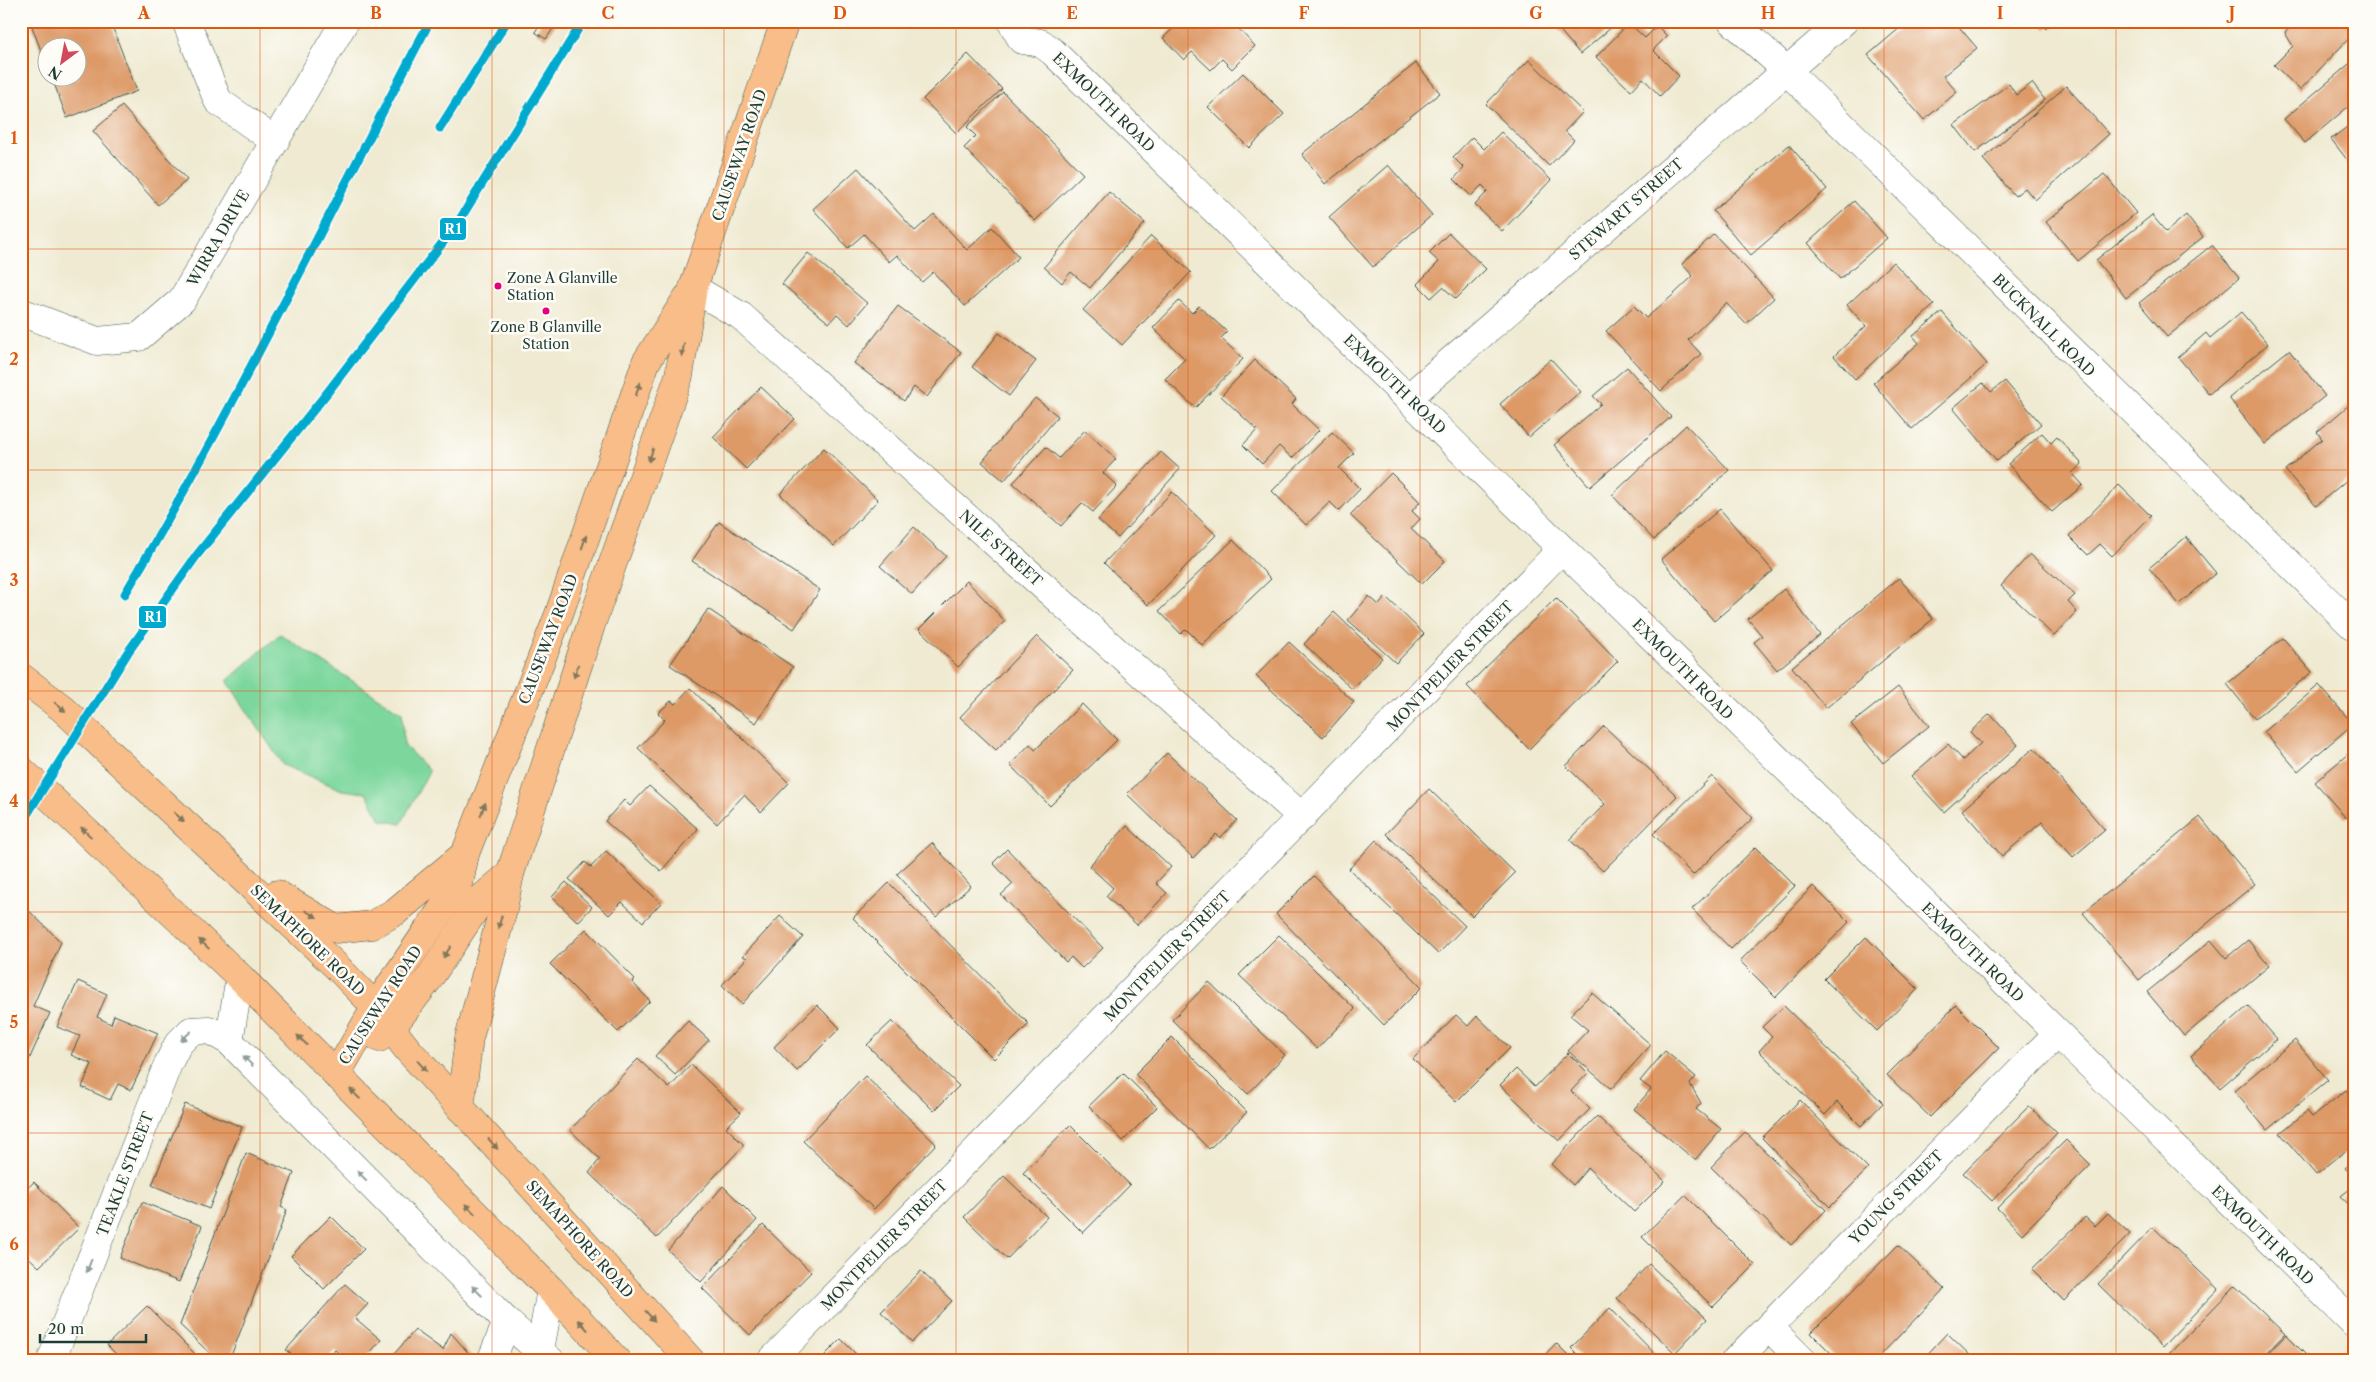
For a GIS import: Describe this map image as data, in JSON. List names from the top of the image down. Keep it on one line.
{"streets":{"main road":["CAUSEWAY ROAD","SEMAPHORE ROAD"],"street":["EXMOUTH ROAD","STEWART STREET","WIRRA DRIVE","BUCKNALL ROAD","NILE STREET","MONTPELIER STREET","TEAKLE STREET","YOUNG STREET"]},"crossings":[["EXMOUTH ROAD","STEWART STREET"],["EXMOUTH ROAD","MONTPELIER STREET"],["EXMOUTH ROAD","YOUNG STREET"],["CAUSEWAY ROAD","NILE STREET"],["CAUSEWAY ROAD","SEMAPHORE ROAD"],["STEWART STREET","BUCKNALL ROAD"],["NILE STREET","MONTPELIER STREET"]],"one_way":["TEAKLE STREET"],"places":["Zone A Glanville Station","Zone B Glanville Station"],"lines":["transit line R1"],"scale_bar":"20 m","north":"bottom left","grid":{"columns":["A","B","C","D","E","F","G","H","I","J"],"rows":["1","2","3","4","5","6"]}}
